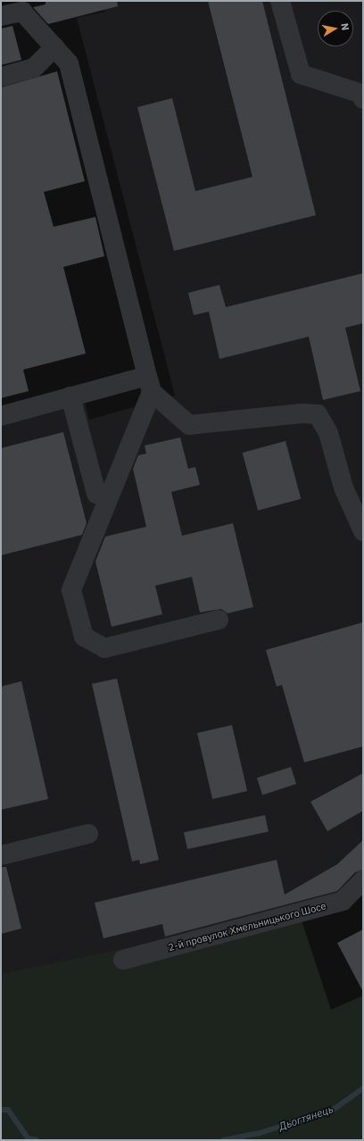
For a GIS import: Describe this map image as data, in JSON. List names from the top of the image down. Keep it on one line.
{"streets":{"street":["2-й провулок Хмельницького Шосе"]},"water":["Дьогтянець"],"north":"right"}
